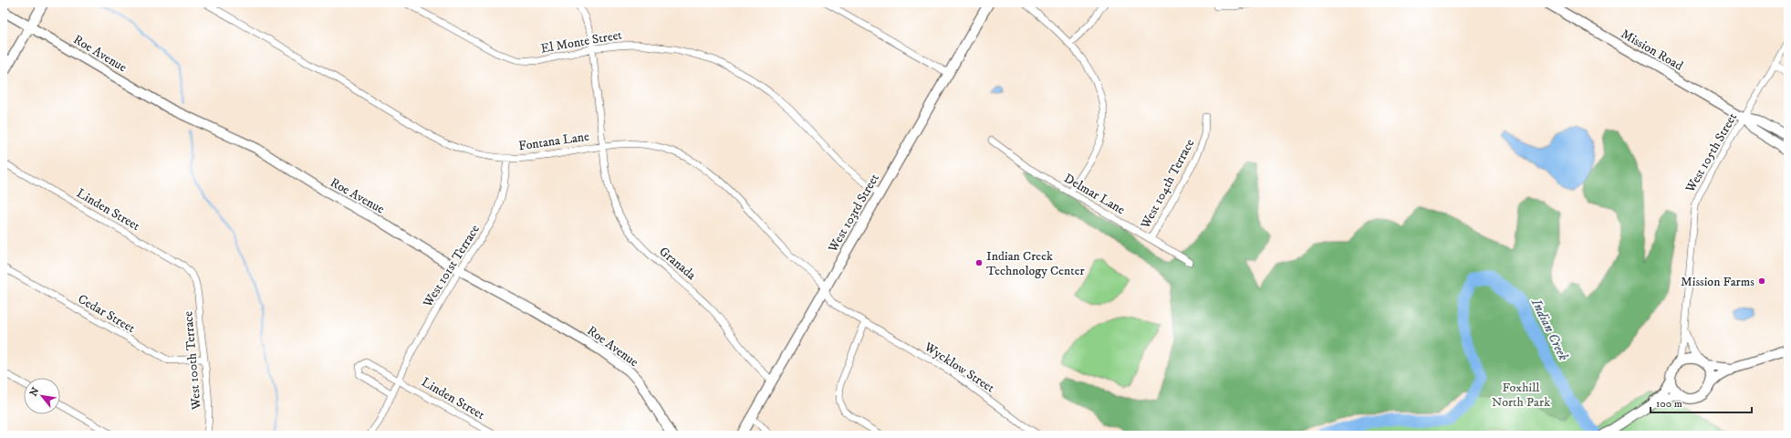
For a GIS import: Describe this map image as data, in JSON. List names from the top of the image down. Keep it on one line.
{"streets":{"main road":["Mission Road","Roe Avenue","West 103rd Street"],"street":["El Monte Street","Fontana Lane","West 105th Street","West 104th Terrace","Delmar Lane","Linden Street","Granada","West 101st Terrace","Cedar Street","West 100th Terrace","Wycklow Street"]},"crossings":[["El Monte Street","West 103rd Street"],["Mission Road","West 105th Street"],["Roe Avenue","West 101st Terrace"],["Fontana Lane","West 103rd Street"],["Fontana Lane","Granada"],["Fontana Lane","West 101st Terrace"],["Fontana Lane","Wycklow Street"],["West 104th Terrace","Delmar Lane"],["Linden Street","West 101st Terrace"],["Linden Street","West 100th Terrace"],["West 103rd Street","Granada"],["West 103rd Street","Wycklow Street"],["Cedar Street","West 100th Terrace"]],"water":["Indian Creek"],"parks":["Foxhill North Park"],"places":["Indian Creek Technology Center","Mission Farms"],"scale_bar":"100 m","north":"top left"}
